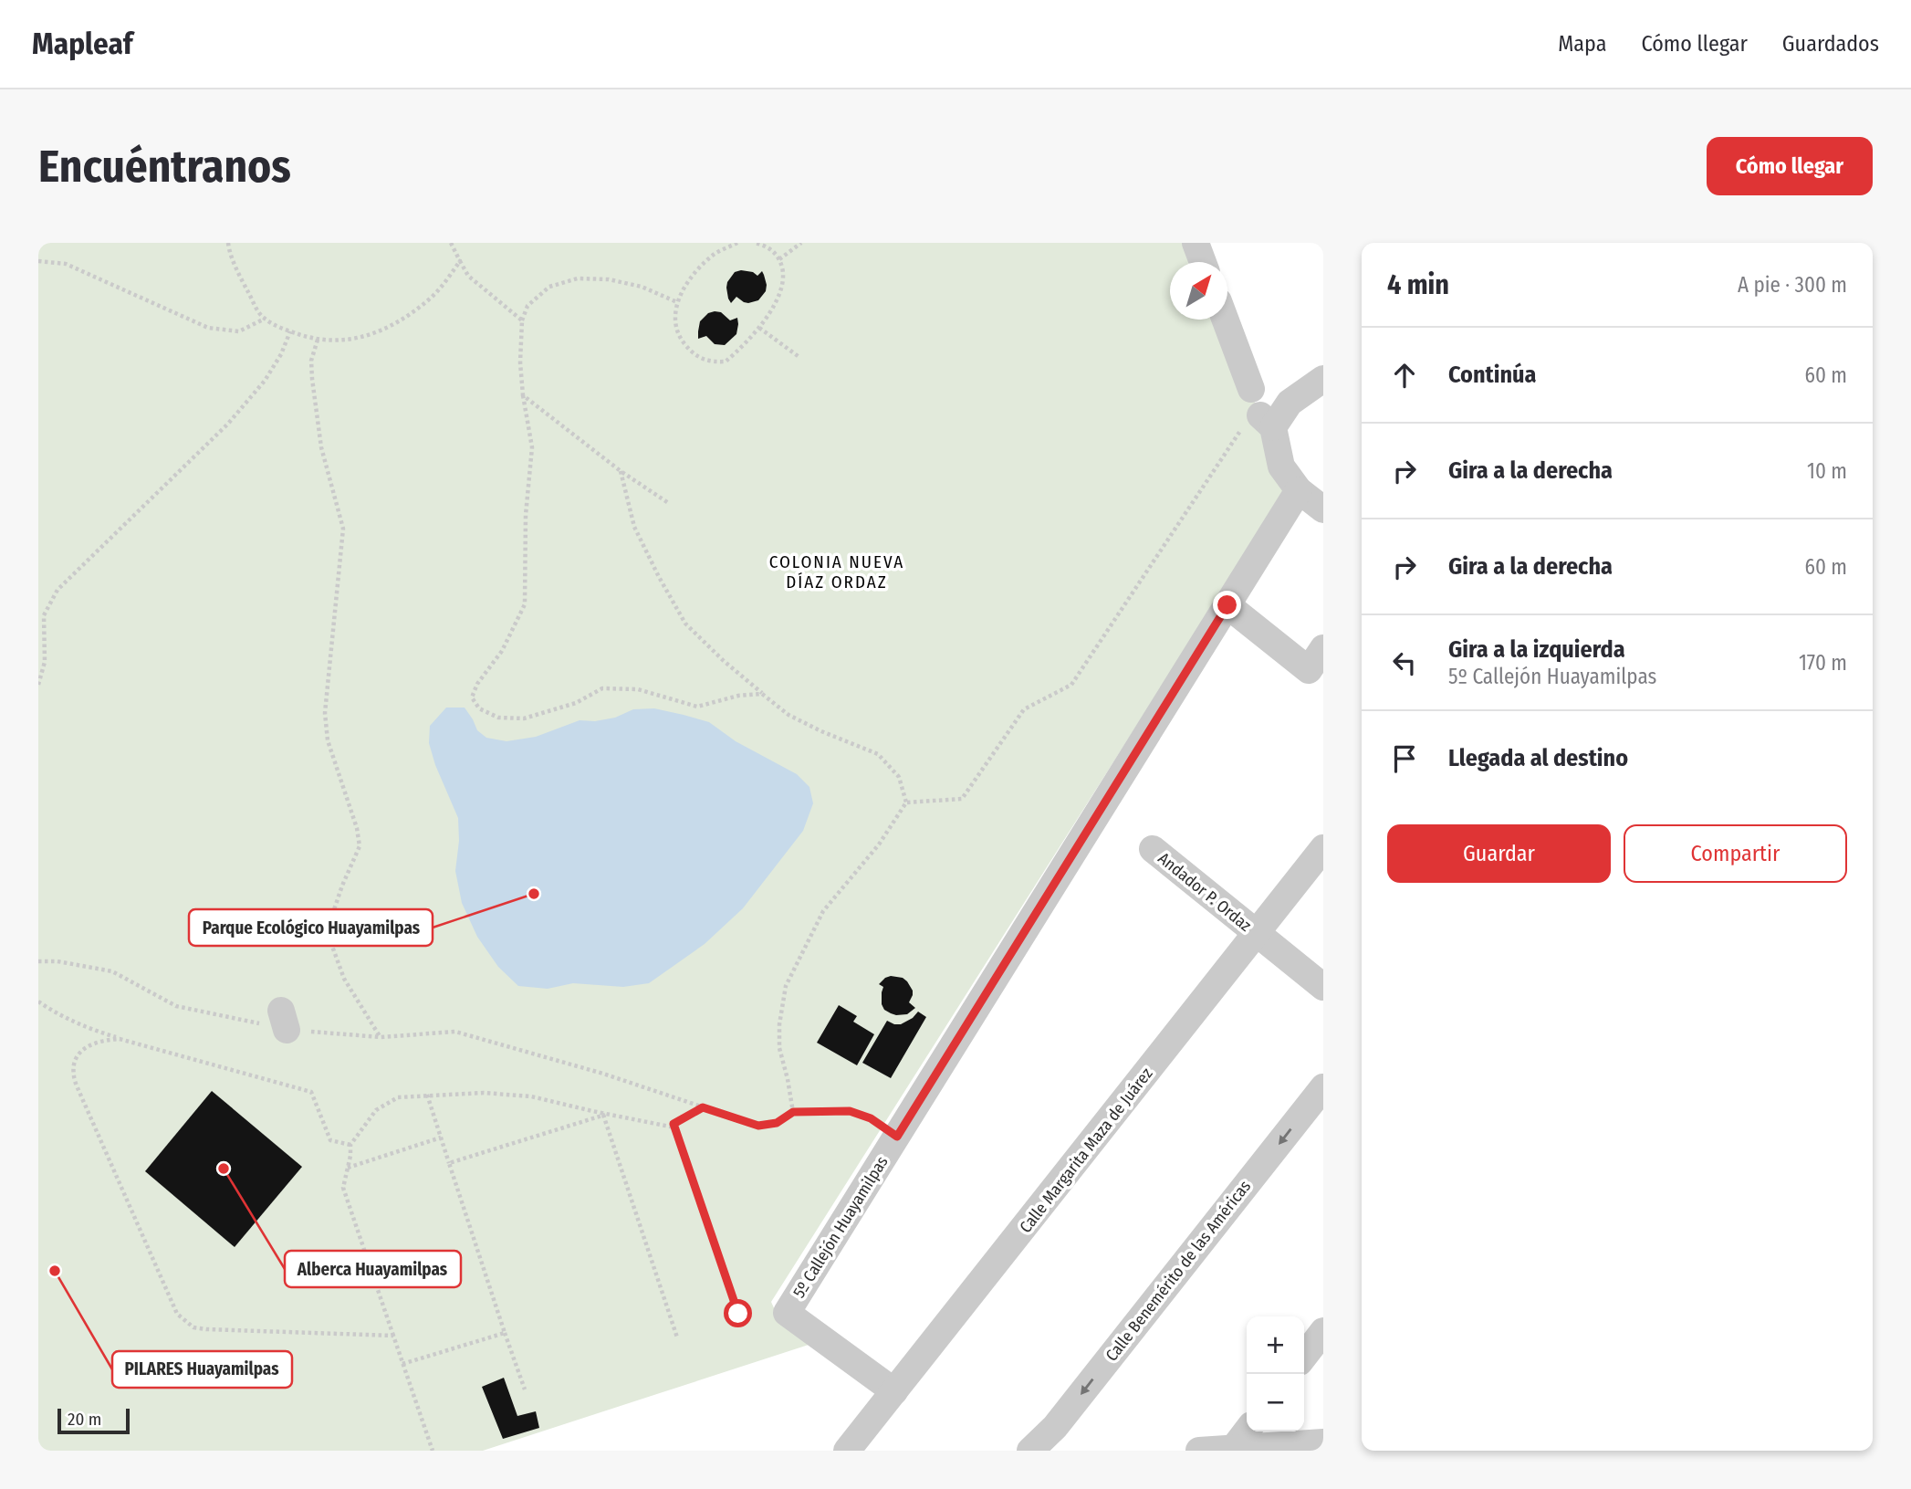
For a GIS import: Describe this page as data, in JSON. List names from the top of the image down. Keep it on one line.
{"streets":{"street":["Andador P. Ordaz","Calle Margarita Maza de Juárez","5º Callejón Huayamilpas","Calle Benemérito de las Américas"]},"crossings":[["Andador P. Ordaz","Calle Margarita Maza de Juárez"],["Calle Margarita Maza de Juárez","5º Callejón Huayamilpas"]],"one_way":["Calle Benemérito de las Américas"],"districts":["COLONIA NUEVA DÍAZ ORDAZ"],"places":["Parque Ecológico Huayamilpas","Alberca Huayamilpas","PILARES Huayamilpas"],"scale_bar":"20 m","north":"top right","page":{"header":"Mapleaf","nav":["Mapa","Cómo llegar","Guardados"],"buttons":["Cómo llegar",["Guardar","Compartir"]],"title":"Encuéntranos","heading":["4 min","A pie · 300 m"],"list":[["Continúa","60 m"],["Gira a la derecha","10 m"],["Gira a la derecha","60 m"],["Gira a la izquierda","5º Callejón Huayamilpas","170 m"],"Llegada al destino"],"map_buttons":["+","−"],"scale":"20 m"}}
